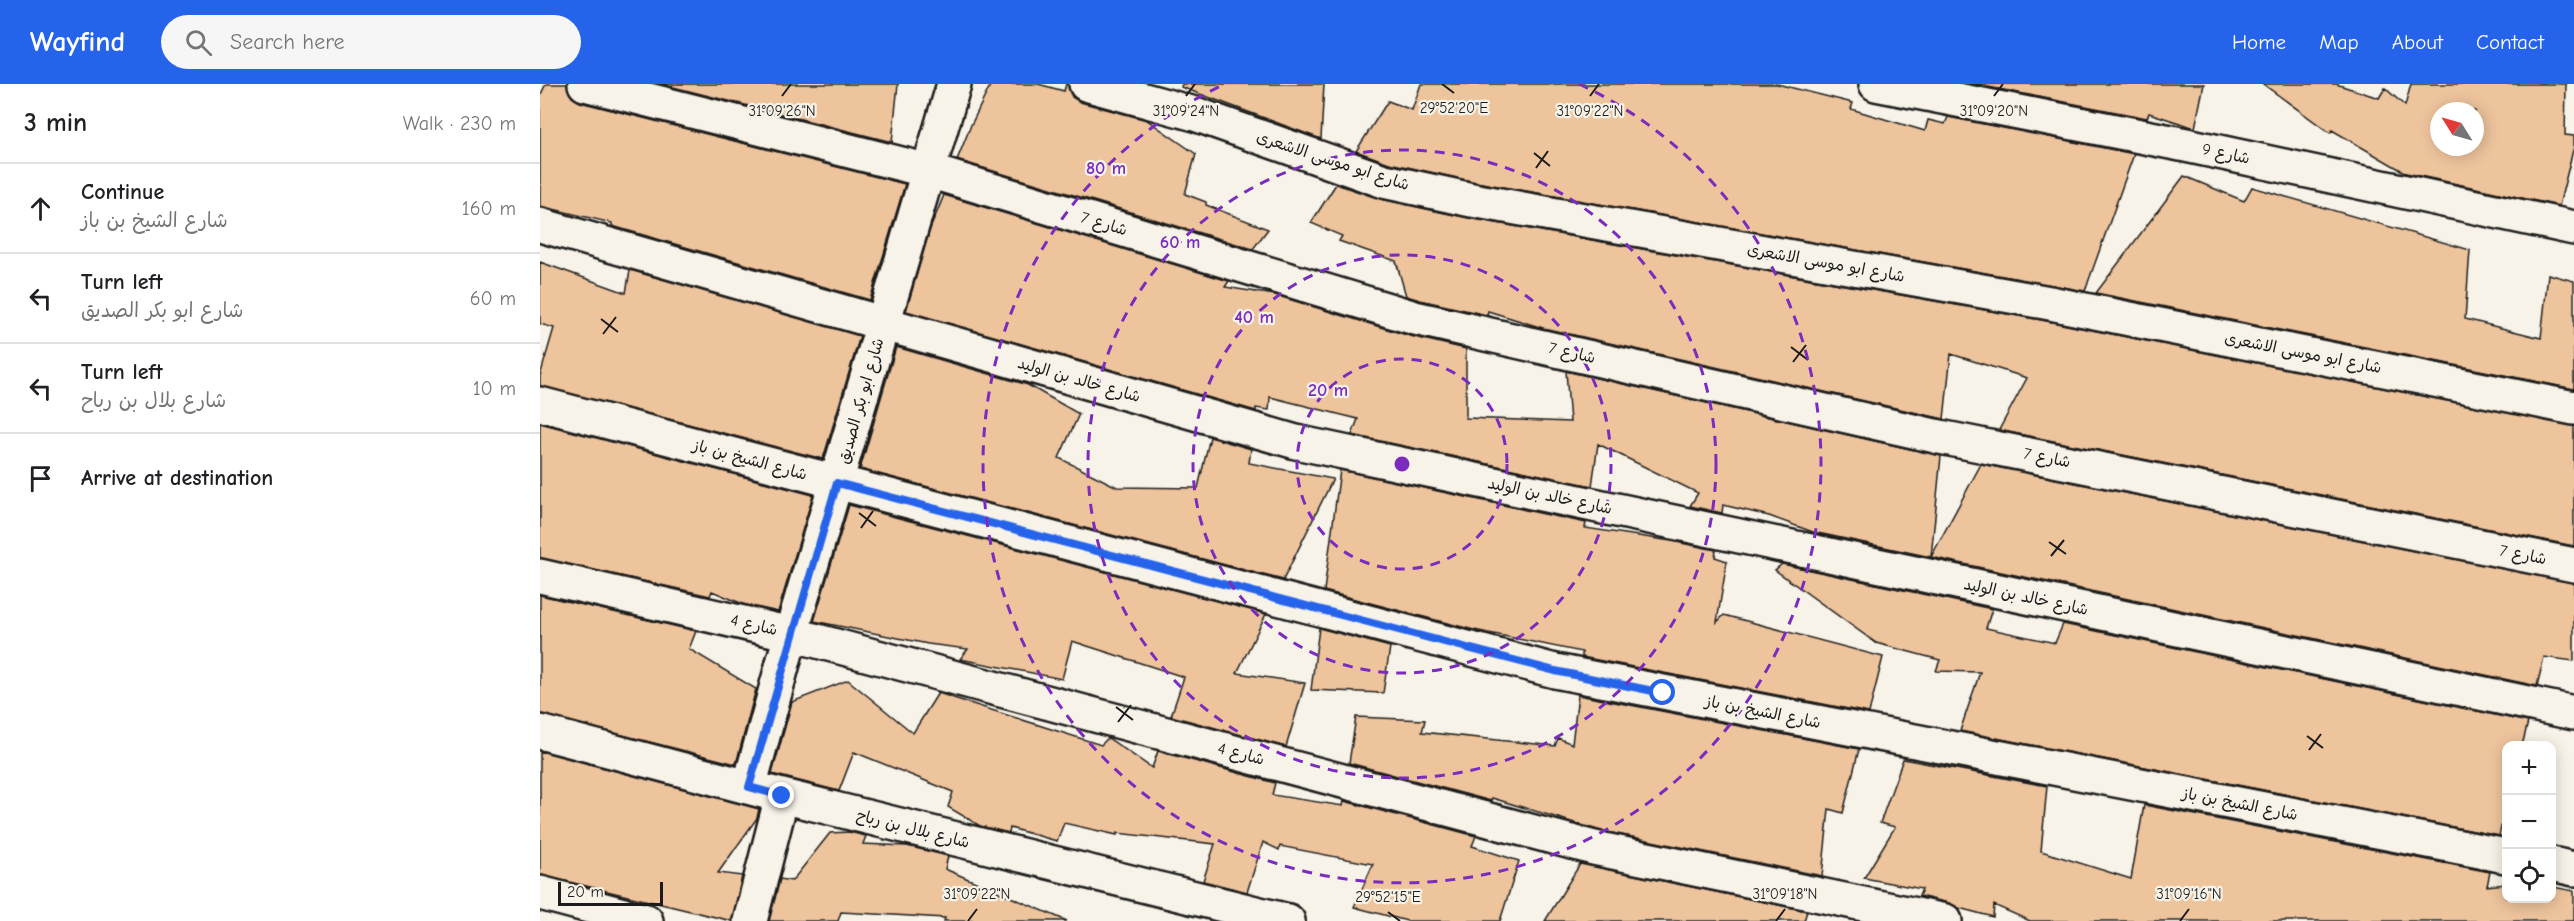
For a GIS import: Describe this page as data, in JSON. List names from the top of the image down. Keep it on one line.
{"streets":{"street":["شارع 9","شارع ابو موسى الاشعرى","شارع 7","شارع خالد بن الوليد","شارع ابو بكر الصديق","شارع الشيخ بن باز","شارع 4","شارع بلال بن رباح"]},"crossings":[["شارع 7","شارع ابو بكر الصديق"],["شارع خالد بن الوليد","شارع ابو بكر الصديق"],["شارع ابو بكر الصديق","شارع الشيخ بن باز"],["شارع ابو بكر الصديق","شارع 4"],["شارع ابو بكر الصديق","شارع بلال بن رباح"]],"scale_bar":"20 m","north":"top left","page":{"header":"Wayfind","search":"Search here","nav":["Home","Map","About","Contact"],"heading":["3 min","Walk · 230 m"],"list":[["Continue","شارع الشيخ بن باز","160 m"],["Turn left","شارع ابو بكر الصديق","60 m"],["Turn left","شارع بلال بن رباح","10 m"],"Arrive at destination"],"map_buttons":["+","−"],"scale":"20 m"},"coordinates":["29°52'20\"E","31°09'26\"N","31°09'24\"N","31°09'22\"N","31°09'20\"N","31°09'18\"N","31°09'16\"N","29°52'15\"E"],"rings":["80 m","60 m","40 m","20 m"]}
